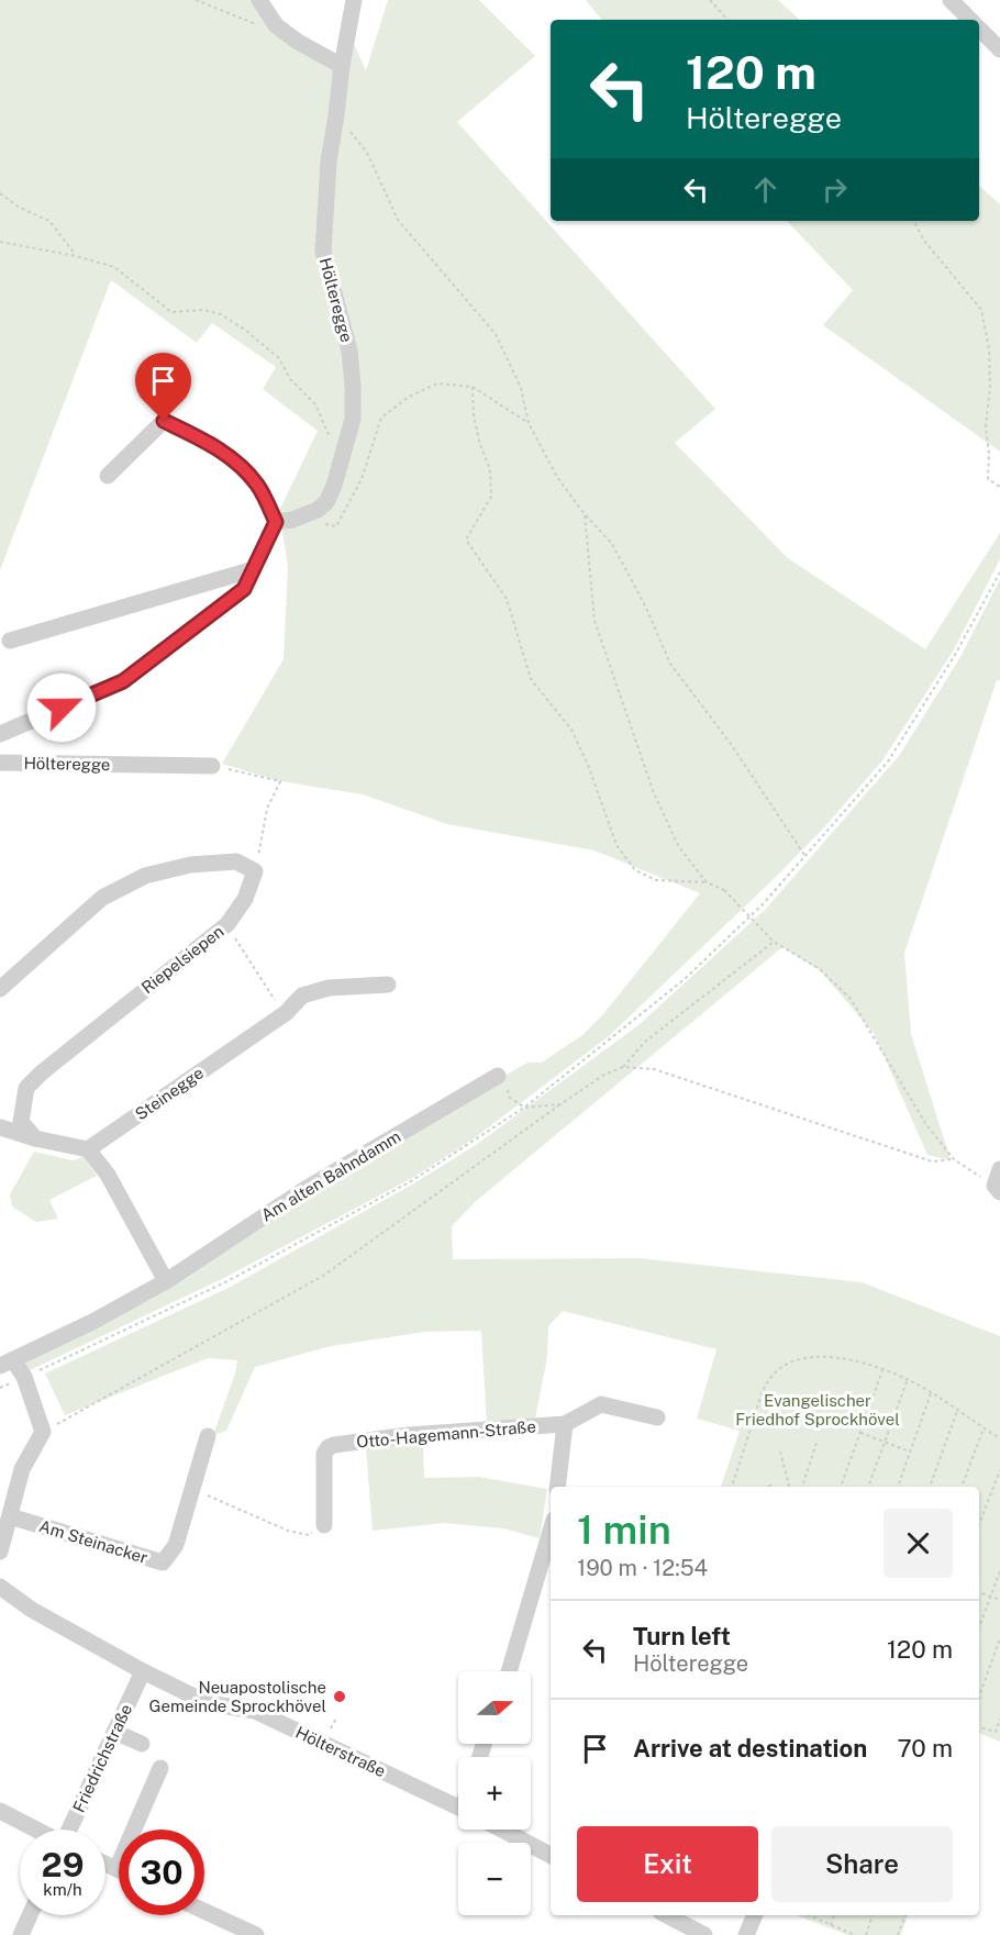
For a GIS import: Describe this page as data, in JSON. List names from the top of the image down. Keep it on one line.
{"streets":{"street":["Hölteregge","Riepelsiepen","Steinegge","Am alten Bahndamm","Otto-Hagemann-Straße","Am Steinacker","Hölterstraße","Friedrichstraße"]},"crossings":[["Hölterstraße","Friedrichstraße"]],"parks":["Evangelischer Friedhof Sprockhövel"],"places":["Neuapostolische Gemeinde Sprockhövel"],"north":"right","page":{"turn":["120 m","Hölteregge"],"heading":["1 min","190 m · 12:54"],"list":[{"name":"Turn left","note":"Hölteregge","value":"120 m"},{"name":"Arrive at destination","value":"70 m"}],"map_buttons":["+","−"],"buttons":["Exit","Share"],"speed":"29 km/h","limit":"30"}}
